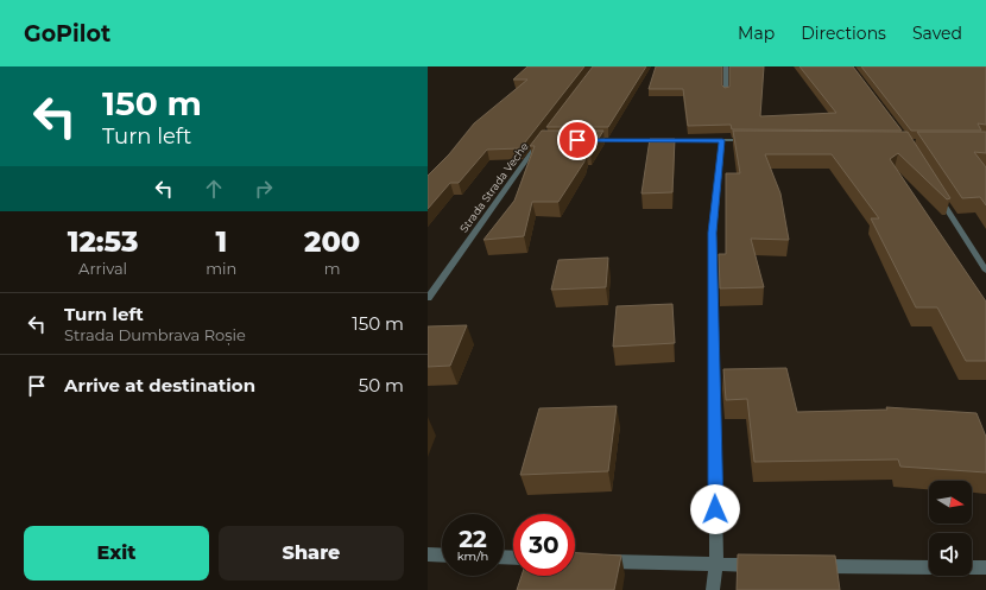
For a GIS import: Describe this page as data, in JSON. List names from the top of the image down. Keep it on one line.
{"streets":{"street":["Strada Strada Veche"]},"north":"right","page":{"header":"GoPilot","nav":["Map","Directions","Saved"],"turn":["150 m","Turn left"],"eta":["12:53","Arrival","1","min","200","m"],"list":[{"name":"Turn left","note":"Strada Dumbrava Roșie","value":"150 m"},{"name":"Arrive at destination","value":"50 m"}],"speed":"22 km/h","limit":"30","buttons":["Exit","Share"]}}
